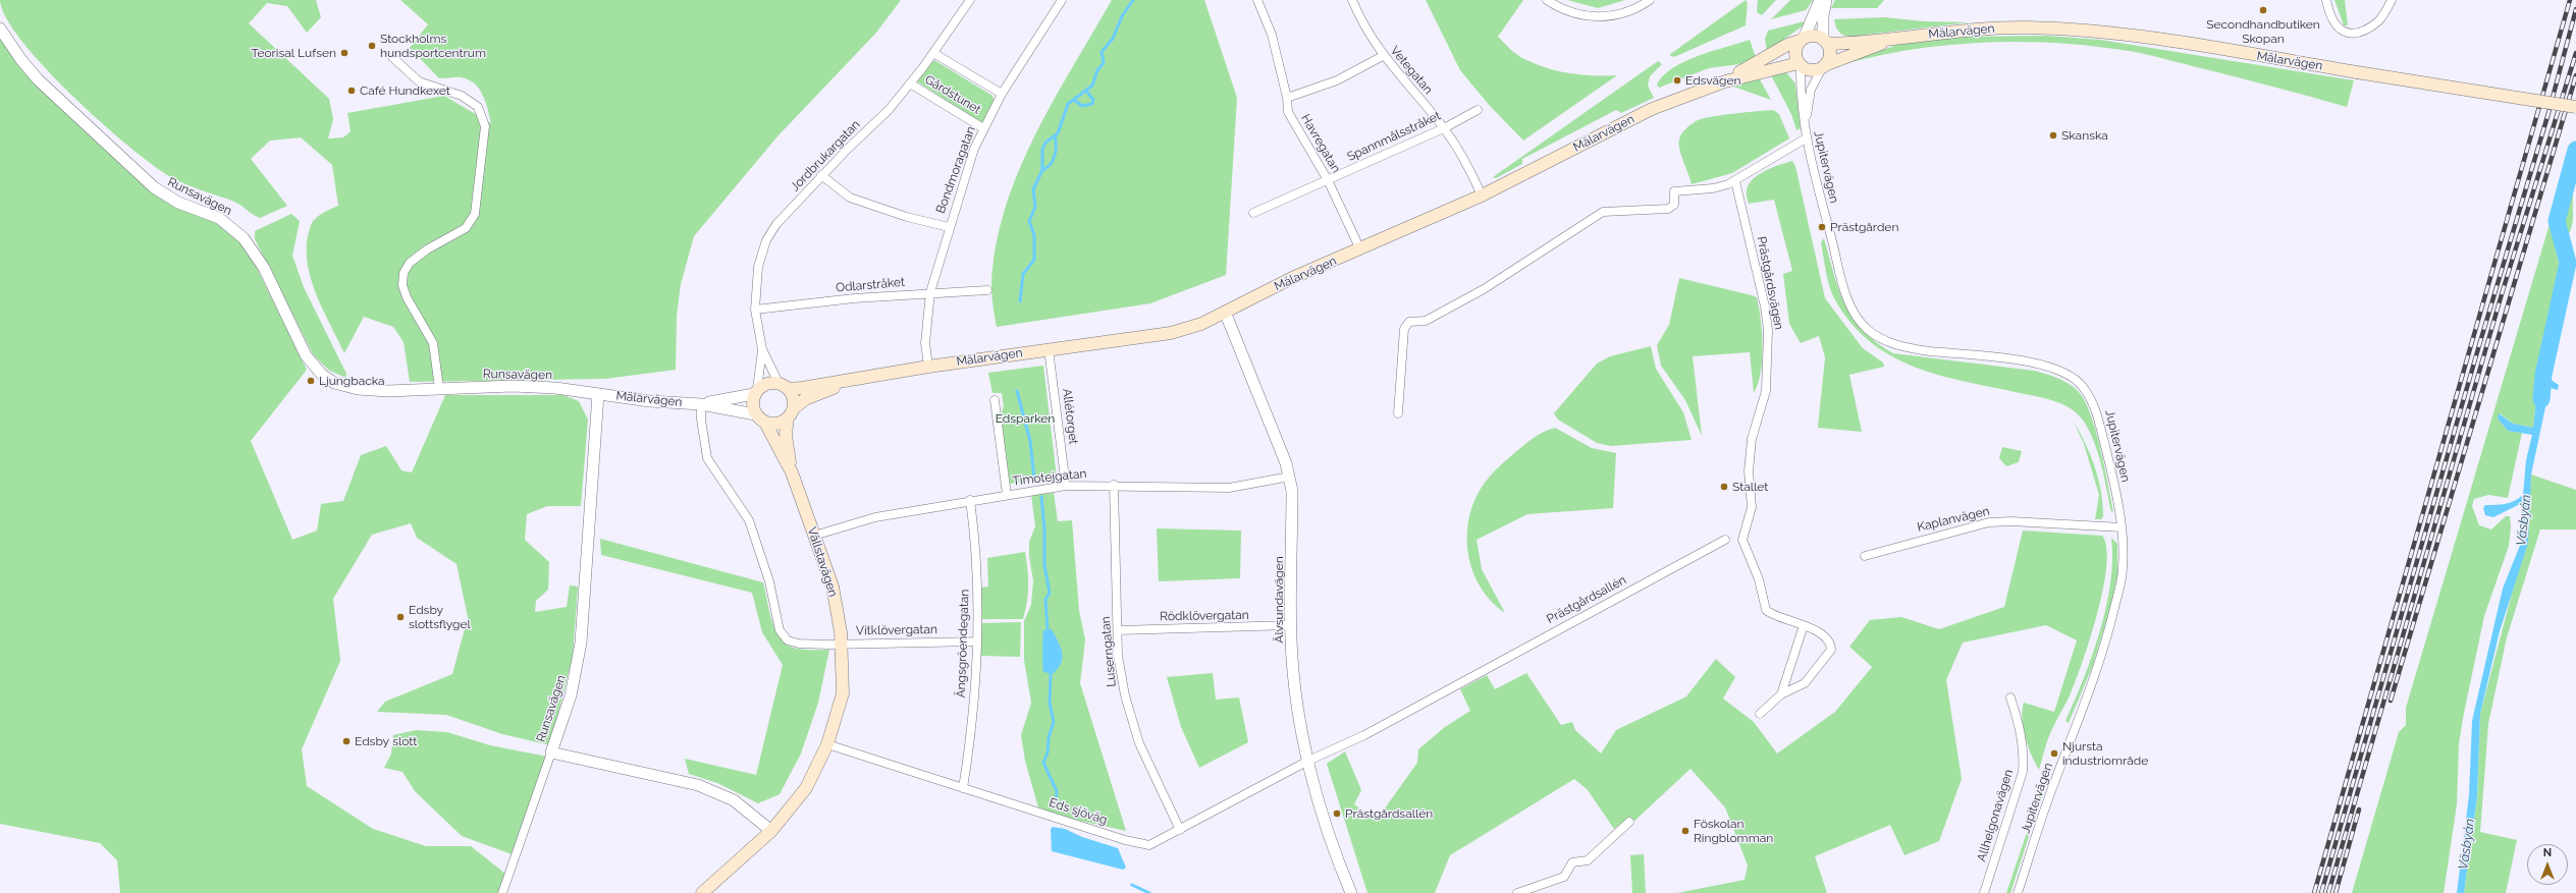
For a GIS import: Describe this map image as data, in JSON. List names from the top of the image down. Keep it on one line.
{"streets":{"main road":["Mälarvägen","Vällstavägen"],"street":["Vetegatan","Gårdstunet","Spannmålsstråket","Havregatan","Jordbrukargatan","Jupitervägen","Bondmoragatan","Runsavägen","Prästgårdsvägen","Odlarstråket","Allétorget","Timotejgatan","Kaplanvägen","Älvsundavägen","Prästgårdsallén","Rödklövergatan","Vitklövergatan","Ängsgröendegatan","Luserngatan","Eds sjöväg","Allhelgonavägen"]},"crossings":[["Mälarvägen","Vetegatan"],["Mälarvägen","Havregatan"],["Mälarvägen","Jordbrukargatan"],["Mälarvägen","Jupitervägen"],["Mälarvägen","Bondmoragatan"],["Mälarvägen","Runsavägen"],["Mälarvägen","Allétorget"],["Mälarvägen","Vällstavägen"],["Mälarvägen","Älvsundavägen"],["Mälarvägen","Vitklövergatan"],["Vetegatan","Spannmålsstråket"],["Gårdstunet","Jordbrukargatan"],["Gårdstunet","Bondmoragatan"],["Spannmålsstråket","Havregatan"],["Jordbrukargatan","Odlarstråket"],["Jordbrukargatan","Vällstavägen"],["Jupitervägen","Kaplanvägen"],["Bondmoragatan","Odlarstråket"],["Runsavägen","Vällstavägen"],["Allétorget","Timotejgatan"],["Timotejgatan","Vällstavägen"],["Timotejgatan","Älvsundavägen"],["Timotejgatan","Ängsgröendegatan"],["Timotejgatan","Luserngatan"],["Vällstavägen","Vitklövergatan"],["Vällstavägen","Eds sjöväg"],["Älvsundavägen","Prästgårdsallén"],["Älvsundavägen","Rödklövergatan"],["Älvsundavägen","Eds sjöväg"],["Prästgårdsallén","Eds sjöväg"],["Rödklövergatan","Luserngatan"],["Vitklövergatan","Ängsgröendegatan"],["Ängsgröendegatan","Eds sjöväg"],["Luserngatan","Eds sjöväg"]],"water":["Väsbyån"],"parks":["Edsparken"],"places":["Secondhandbutiken Skopan","Stockholms hundsportcentrum","Teorisal Lufsen","Edsvägen","Café Hundkexet","Skanska","Prästgården","Ljungbacka","Stallet","Edsby slottsflygel","Edsby slott","Njursta industriområde","Prästgårdsallén","Föskolan Ringblomman"],"north":"top"}
